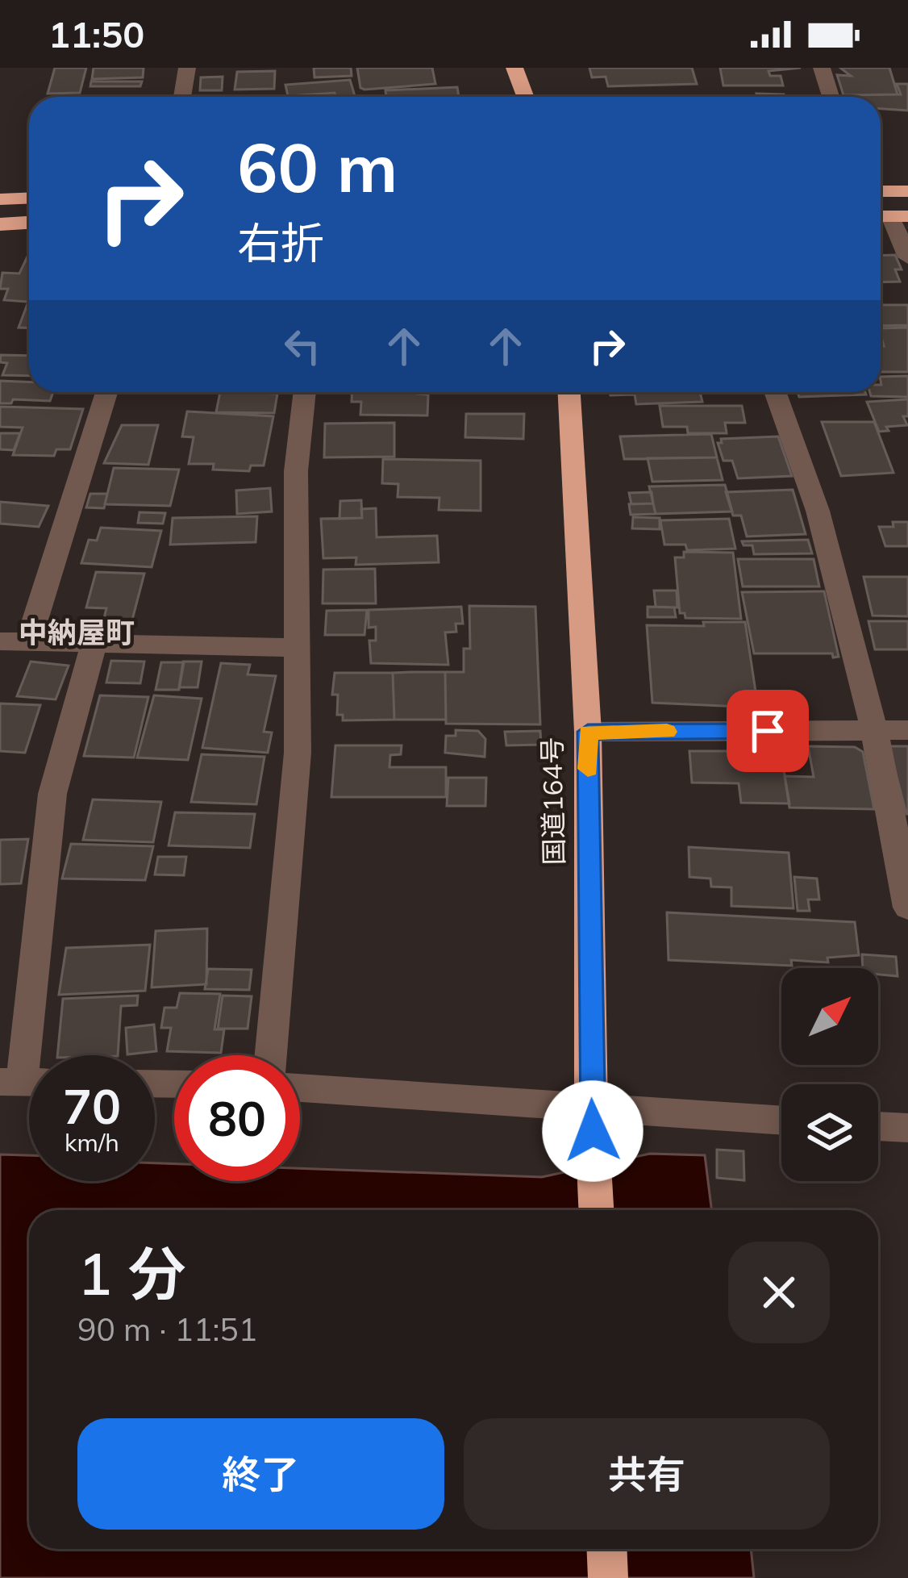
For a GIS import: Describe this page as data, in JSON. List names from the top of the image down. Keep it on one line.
{"streets":{"highway":["国道164号"]},"districts":["中納屋町"],"north":"top right","page":{"status":"11:50","turn":["60 m","右折"],"speed":"70 km/h","limit":"80","heading":["1 分","90 m · 11:51"],"buttons":["終了","共有"]}}
